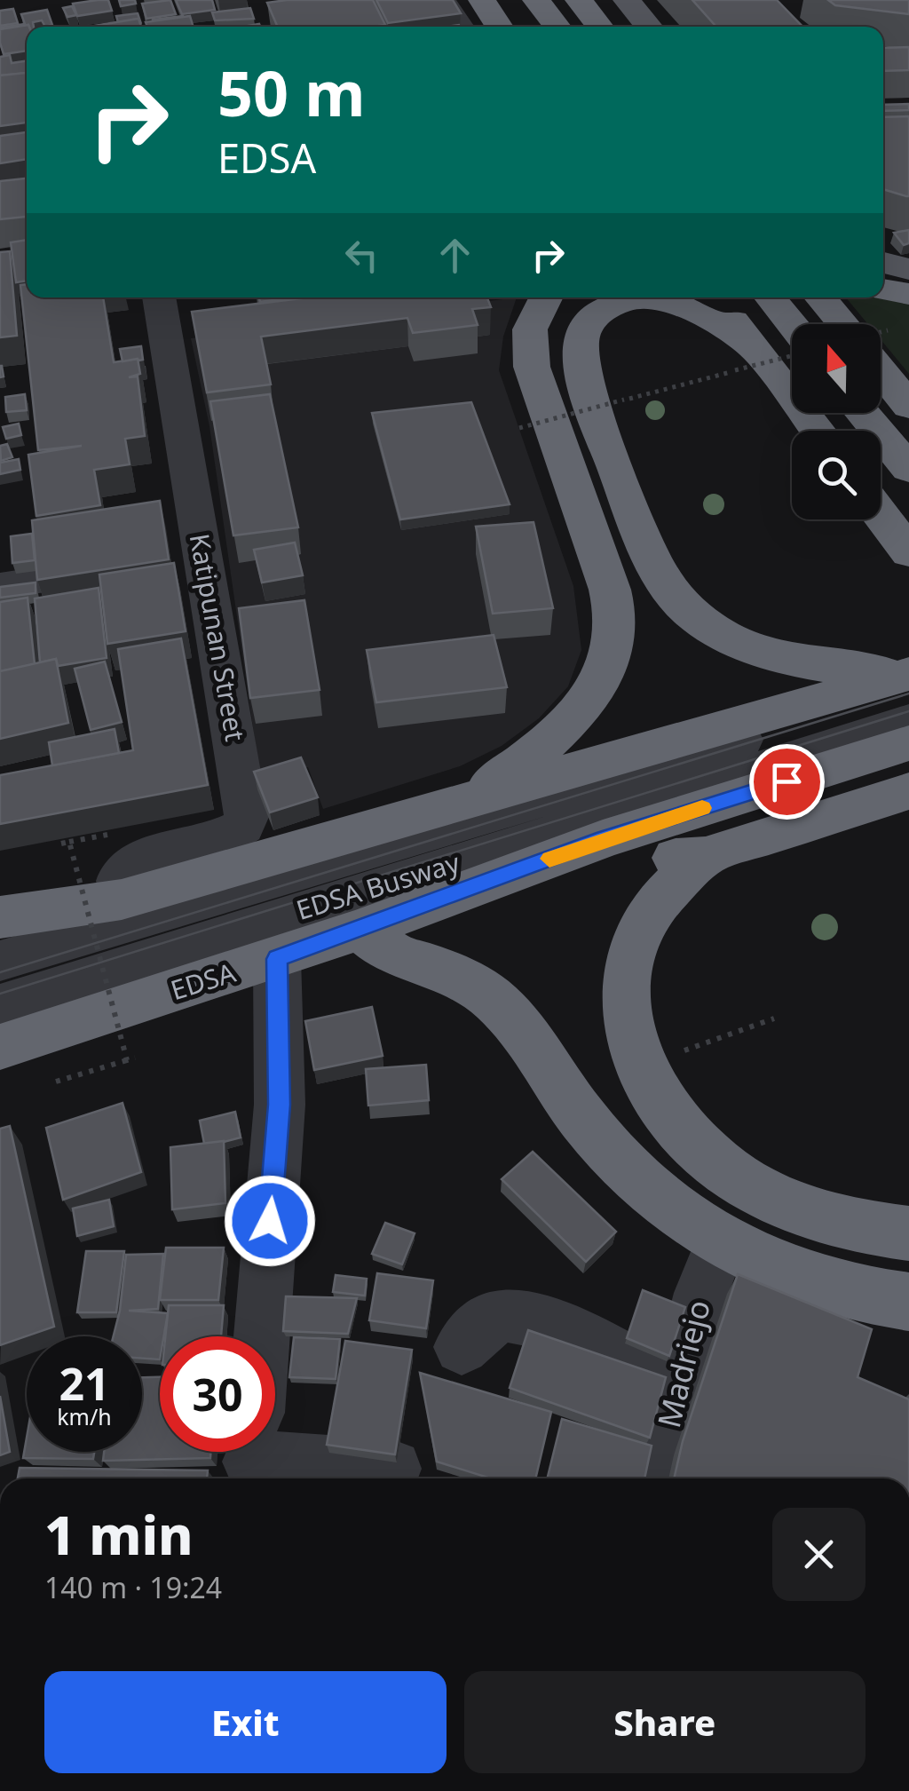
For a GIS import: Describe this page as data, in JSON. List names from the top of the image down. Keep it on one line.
{"streets":{"highway":["EDSA"],"street":["Katipunan Street","EDSA Busway","Madriejo"]},"north":"top","page":{"turn":["50 m","EDSA"],"speed":"21 km/h","limit":"30","heading":["1 min","140 m · 19:24"],"buttons":["Exit","Share"]}}
